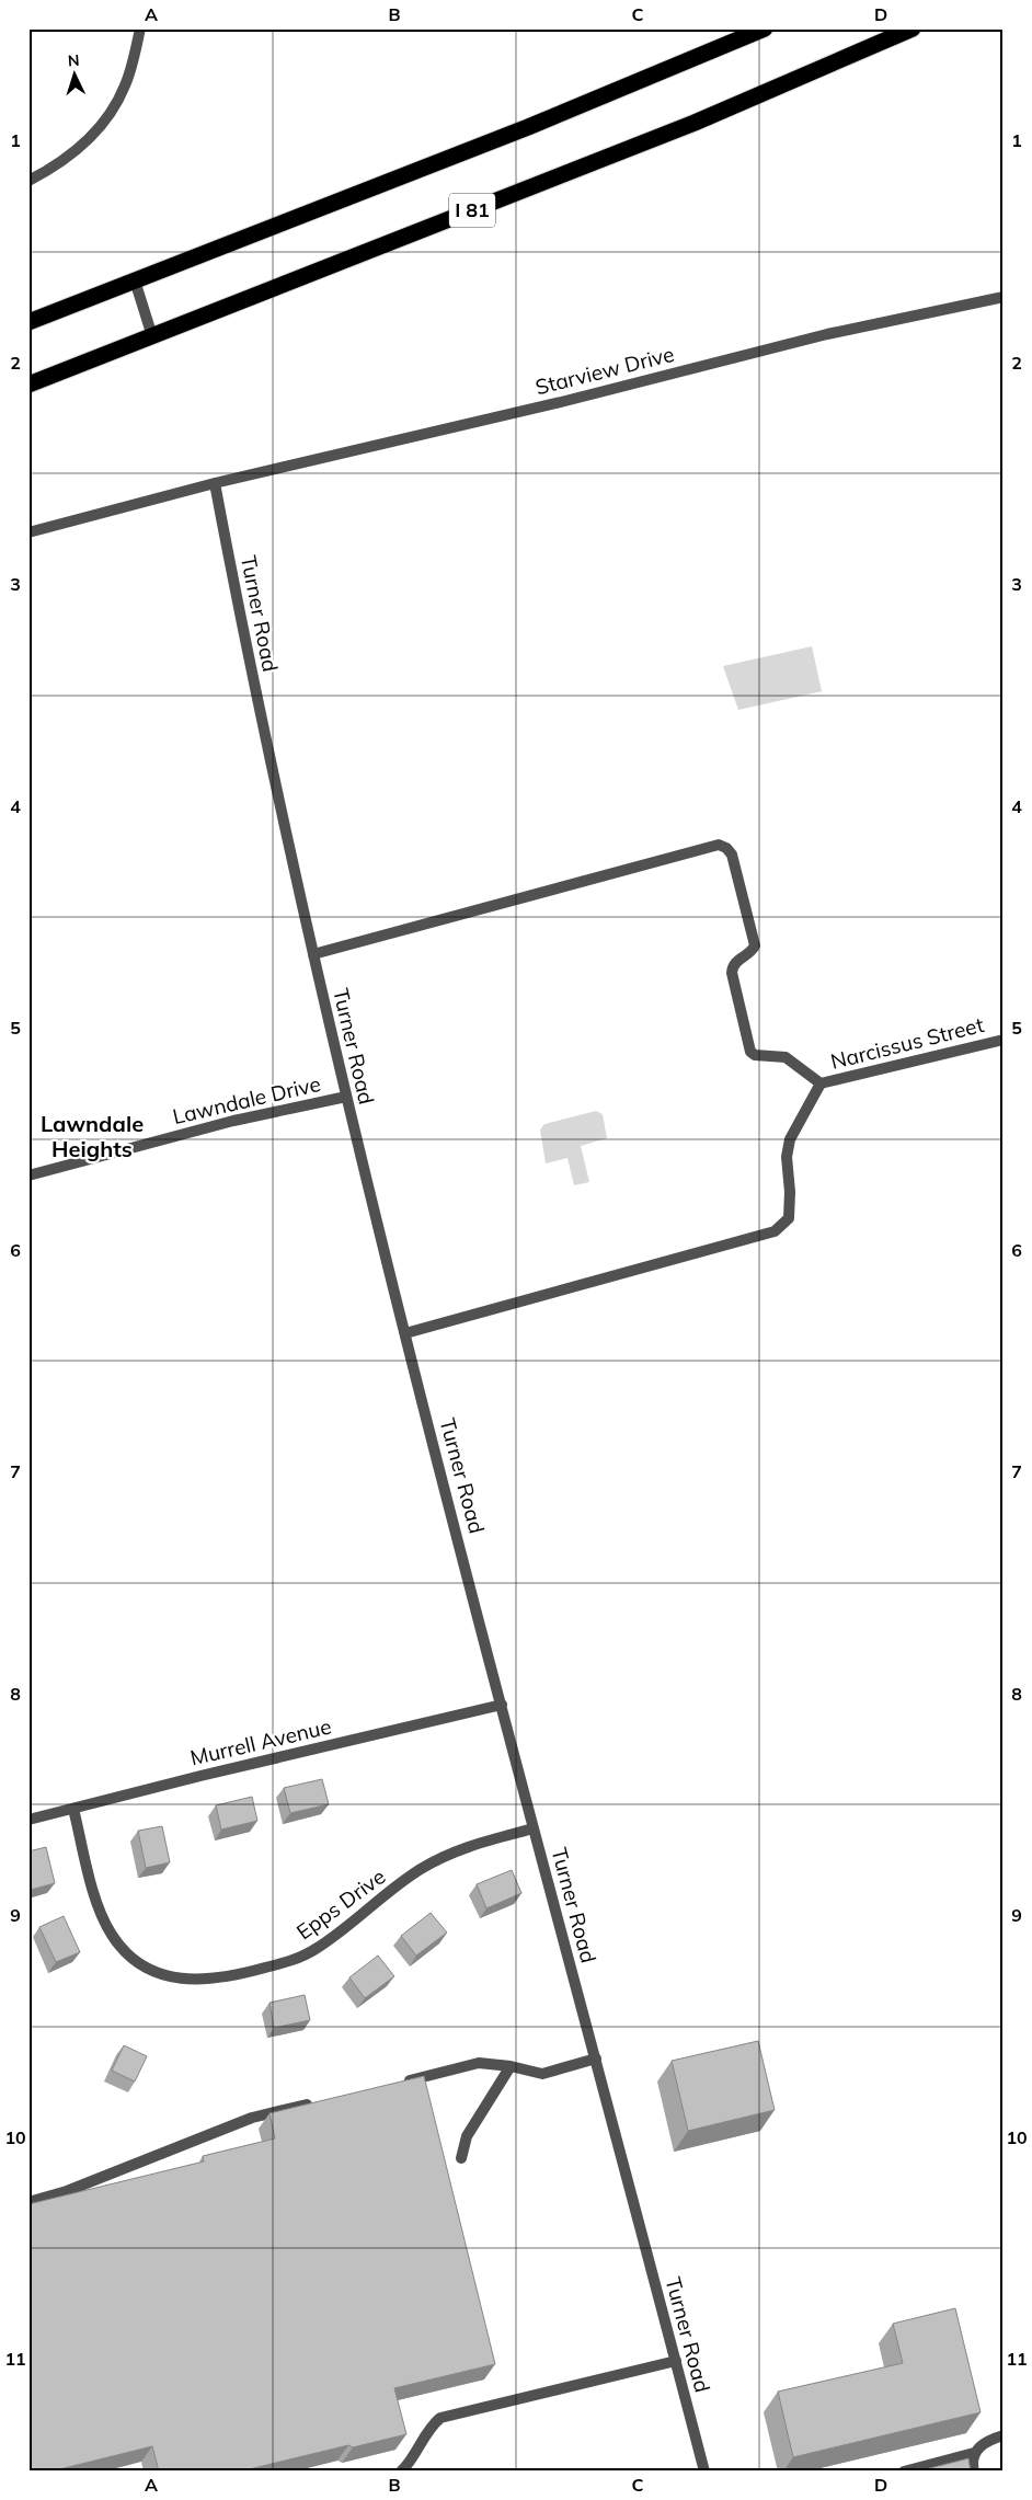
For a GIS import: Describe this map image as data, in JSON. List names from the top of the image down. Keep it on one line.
{"streets":{"highway":["I 81"],"street":["Starview Drive","Turner Road","Narcissus Street","Lawndale Drive","Murrell Avenue","Epps Drive"]},"crossings":[["Starview Drive","Turner Road"],["Turner Road","Lawndale Drive"],["Turner Road","Murrell Avenue"],["Turner Road","Epps Drive"],["Murrell Avenue","Epps Drive"]],"districts":["Lawndale Heights"],"north":"top","grid":{"columns":["A","B","C","D"],"rows":["1","2","3","4","5","6","7","8","9","10","11"]}}
